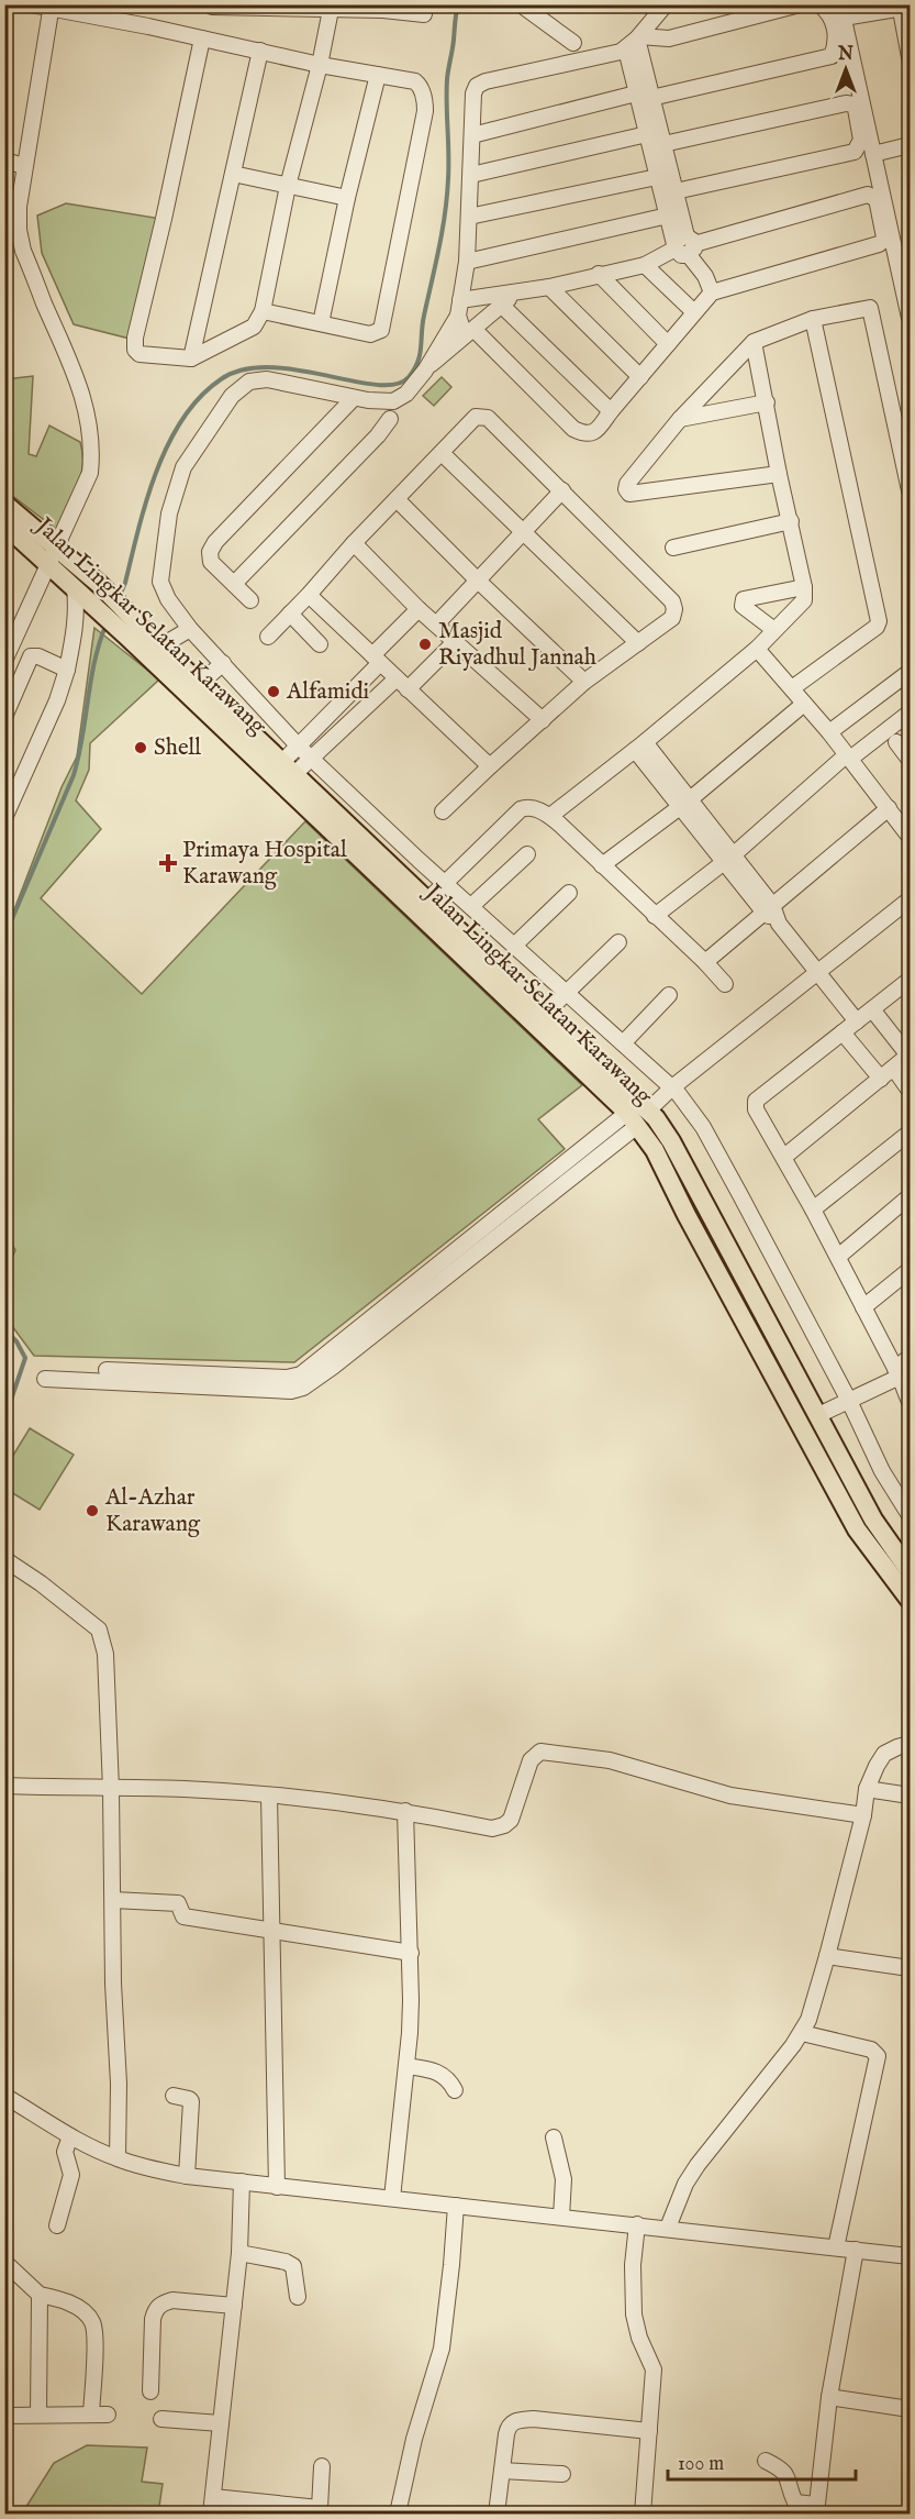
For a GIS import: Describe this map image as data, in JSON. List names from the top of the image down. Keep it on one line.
{"streets":{"main road":["Jalan Lingkar Selatan Karawang"]},"places":{"other":["Masjid Riyadhul Jannah","Alfamidi","Shell","Al-Azhar Karawang"],"health":["Primaya Hospital Karawang"]},"scale_bar":"100 m","north":"top"}
